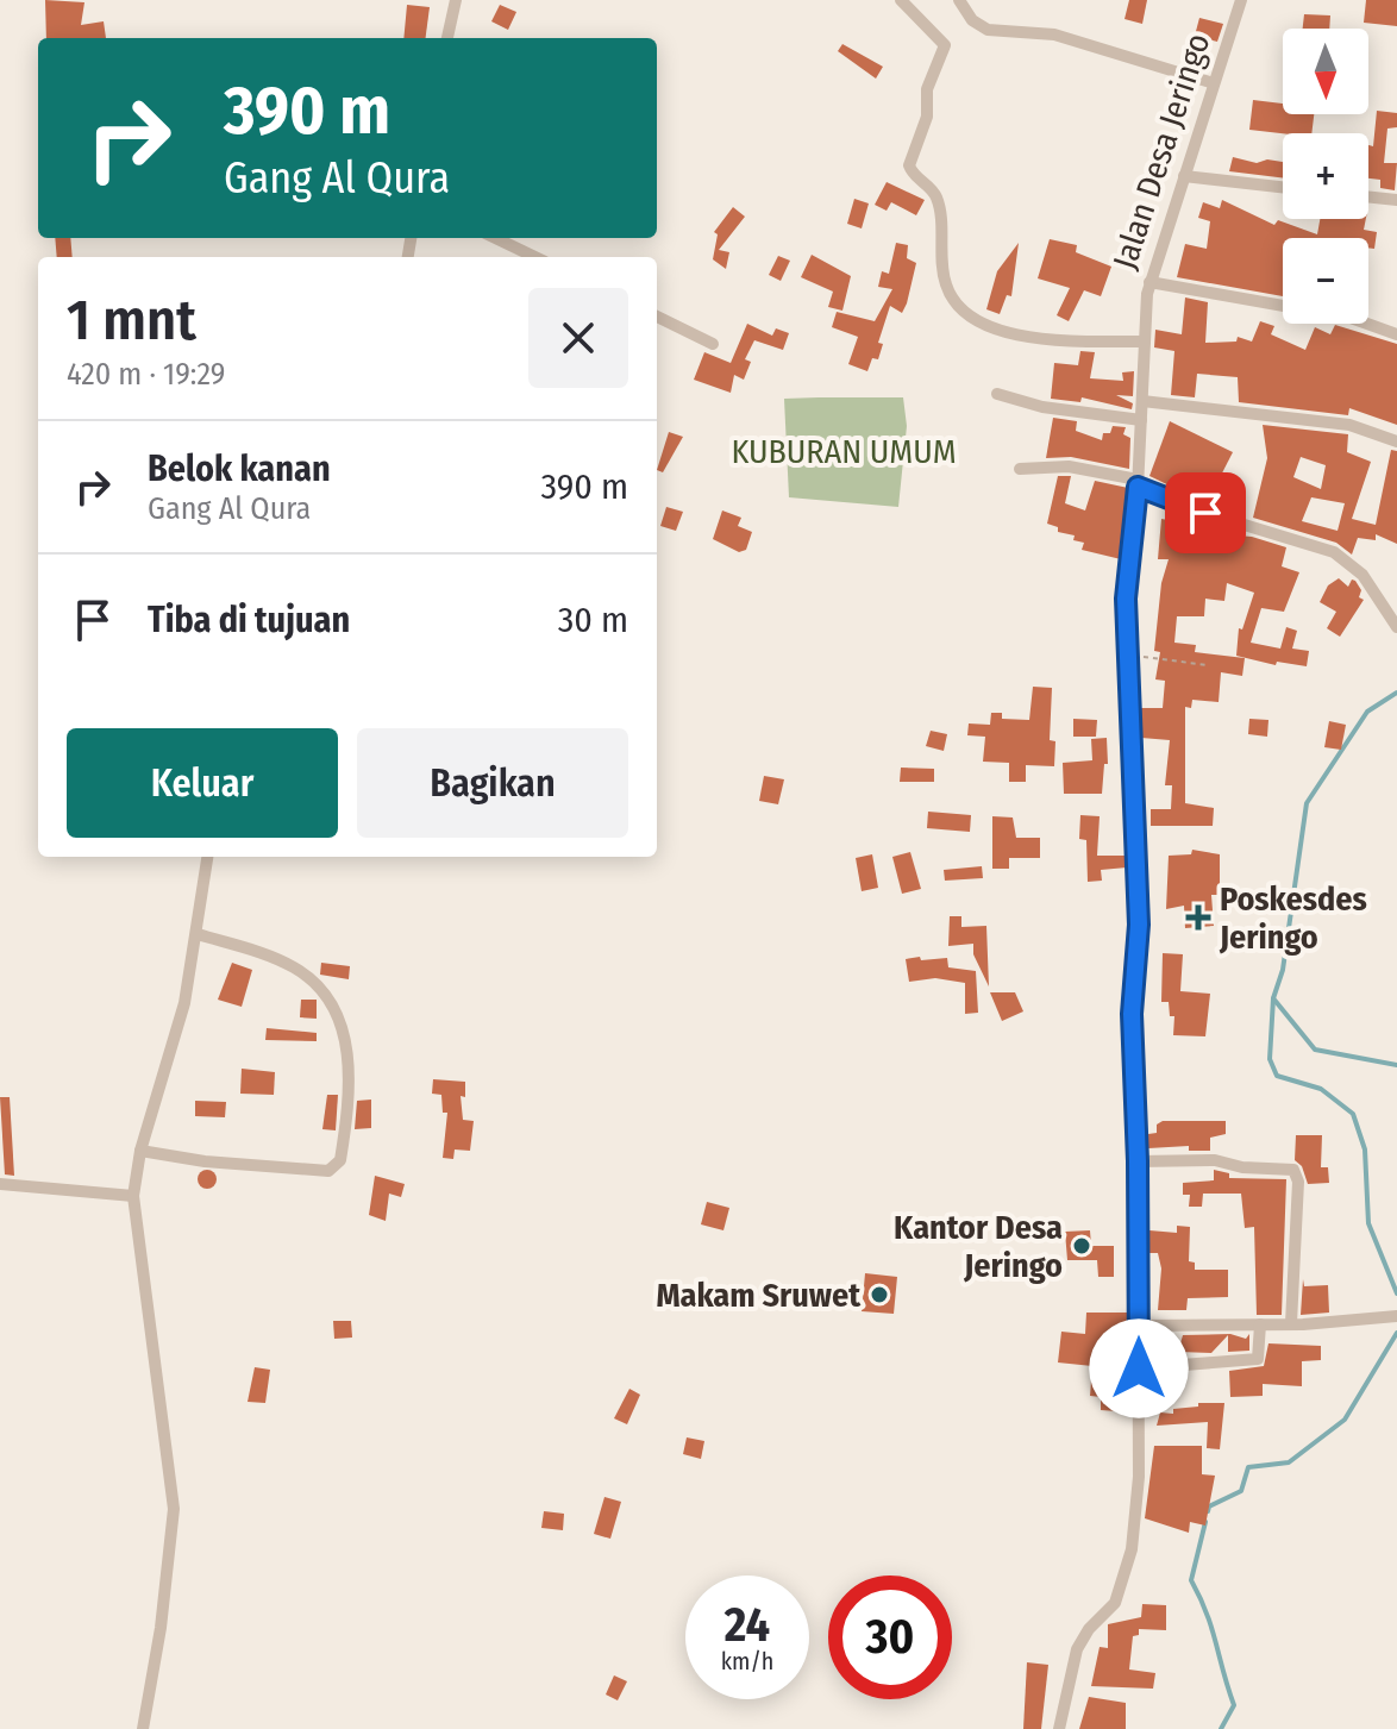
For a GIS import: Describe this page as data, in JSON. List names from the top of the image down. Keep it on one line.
{"streets":{"street":["Jalan Desa Jeringo"]},"parks":["KUBURAN UMUM"],"places":{"health":["Poskesdes Jeringo"],"other":["Kantor Desa Jeringo","Makam Sruwet"]},"north":"bottom","page":{"map_buttons":["+","−"],"turn":["390 m","Gang Al Qura"],"heading":["1 mnt","420 m · 19:29"],"list":[{"name":"Belok kanan","note":"Gang Al Qura","value":"390 m"},{"name":"Tiba di tujuan","value":"30 m"}],"buttons":["Keluar","Bagikan"],"speed":"24 km/h","limit":"30"}}
